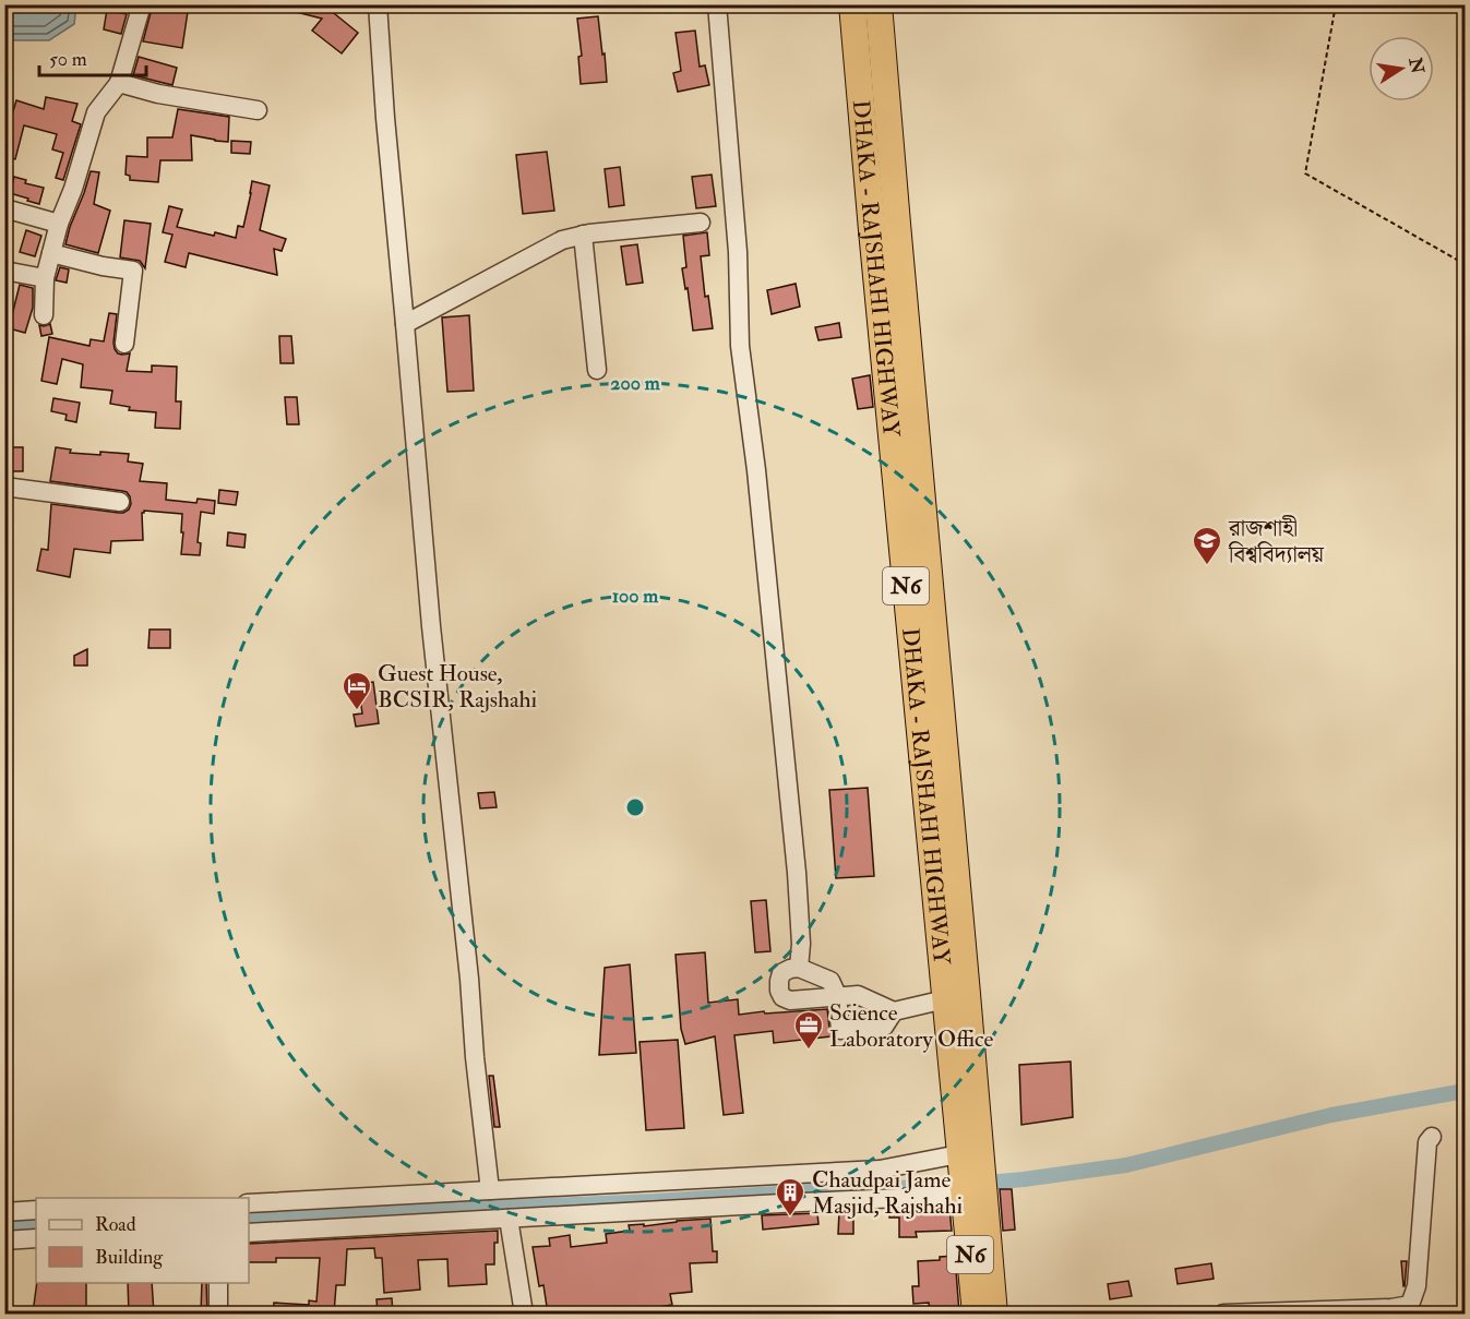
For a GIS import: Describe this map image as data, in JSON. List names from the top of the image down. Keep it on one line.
{"streets":{"highway":["DHAKA - RAJSHAHI HIGHWAY","N6"]},"places":{"school or university":["রাজশাহী বিশ্ববিদ্যালয়"],"hotel":["Guest House, BCSIR, Rajshahi"],"office":["Science Laboratory Office"],"building":["Chaudpai Jame Masjid, Rajshahi"]},"legend":["Road","Building"],"scale_bar":"50 m","north":"right","rings":["200 m","100 m"]}
